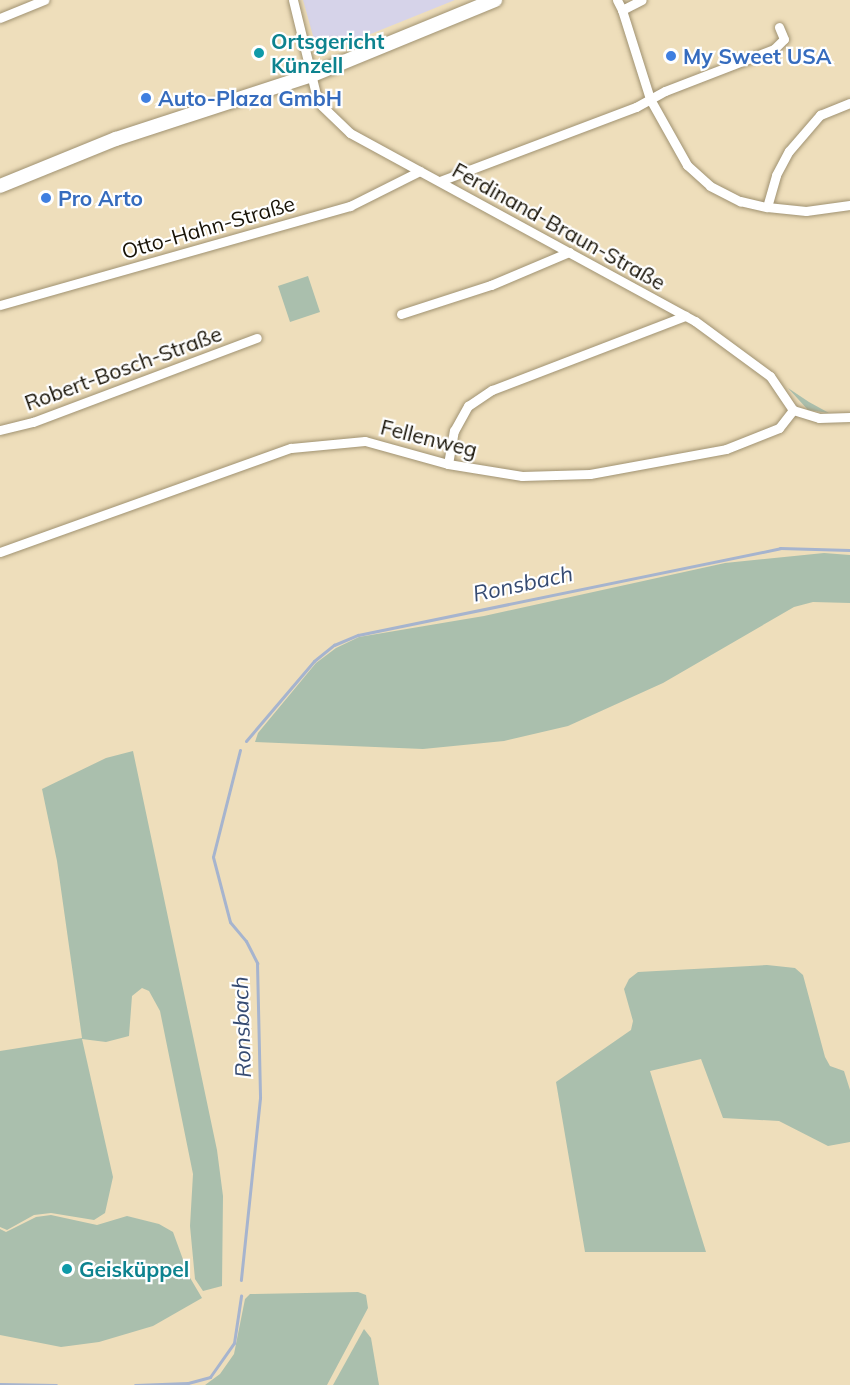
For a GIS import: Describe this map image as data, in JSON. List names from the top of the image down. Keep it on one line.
{"streets":{"street":["Ferdinand-Braun-Straße","Otto-Hahn-Straße","Robert-Bosch-Straße","Fellenweg"]},"crossings":[["Ferdinand-Braun-Straße","Otto-Hahn-Straße"],["Ferdinand-Braun-Straße","Fellenweg"]],"water":["Ronsbach"],"places":["Ortsgericht Künzell","My Sweet USA","Auto-Plaza GmbH","Pro Arto","Geisküppel"]}
